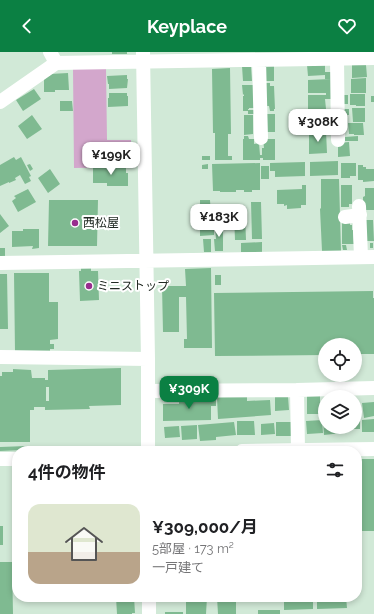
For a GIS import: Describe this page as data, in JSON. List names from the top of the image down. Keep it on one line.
{"places":["西松屋","ミニストップ"],"page":{"header":"Keyplace","price":["¥308K","¥199K","¥183K","¥309K"],"heading":"4件の物件","list":[{"name":"¥309,000/月","note":"5部屋 · 173 m² · 一戸建て"}]}}
